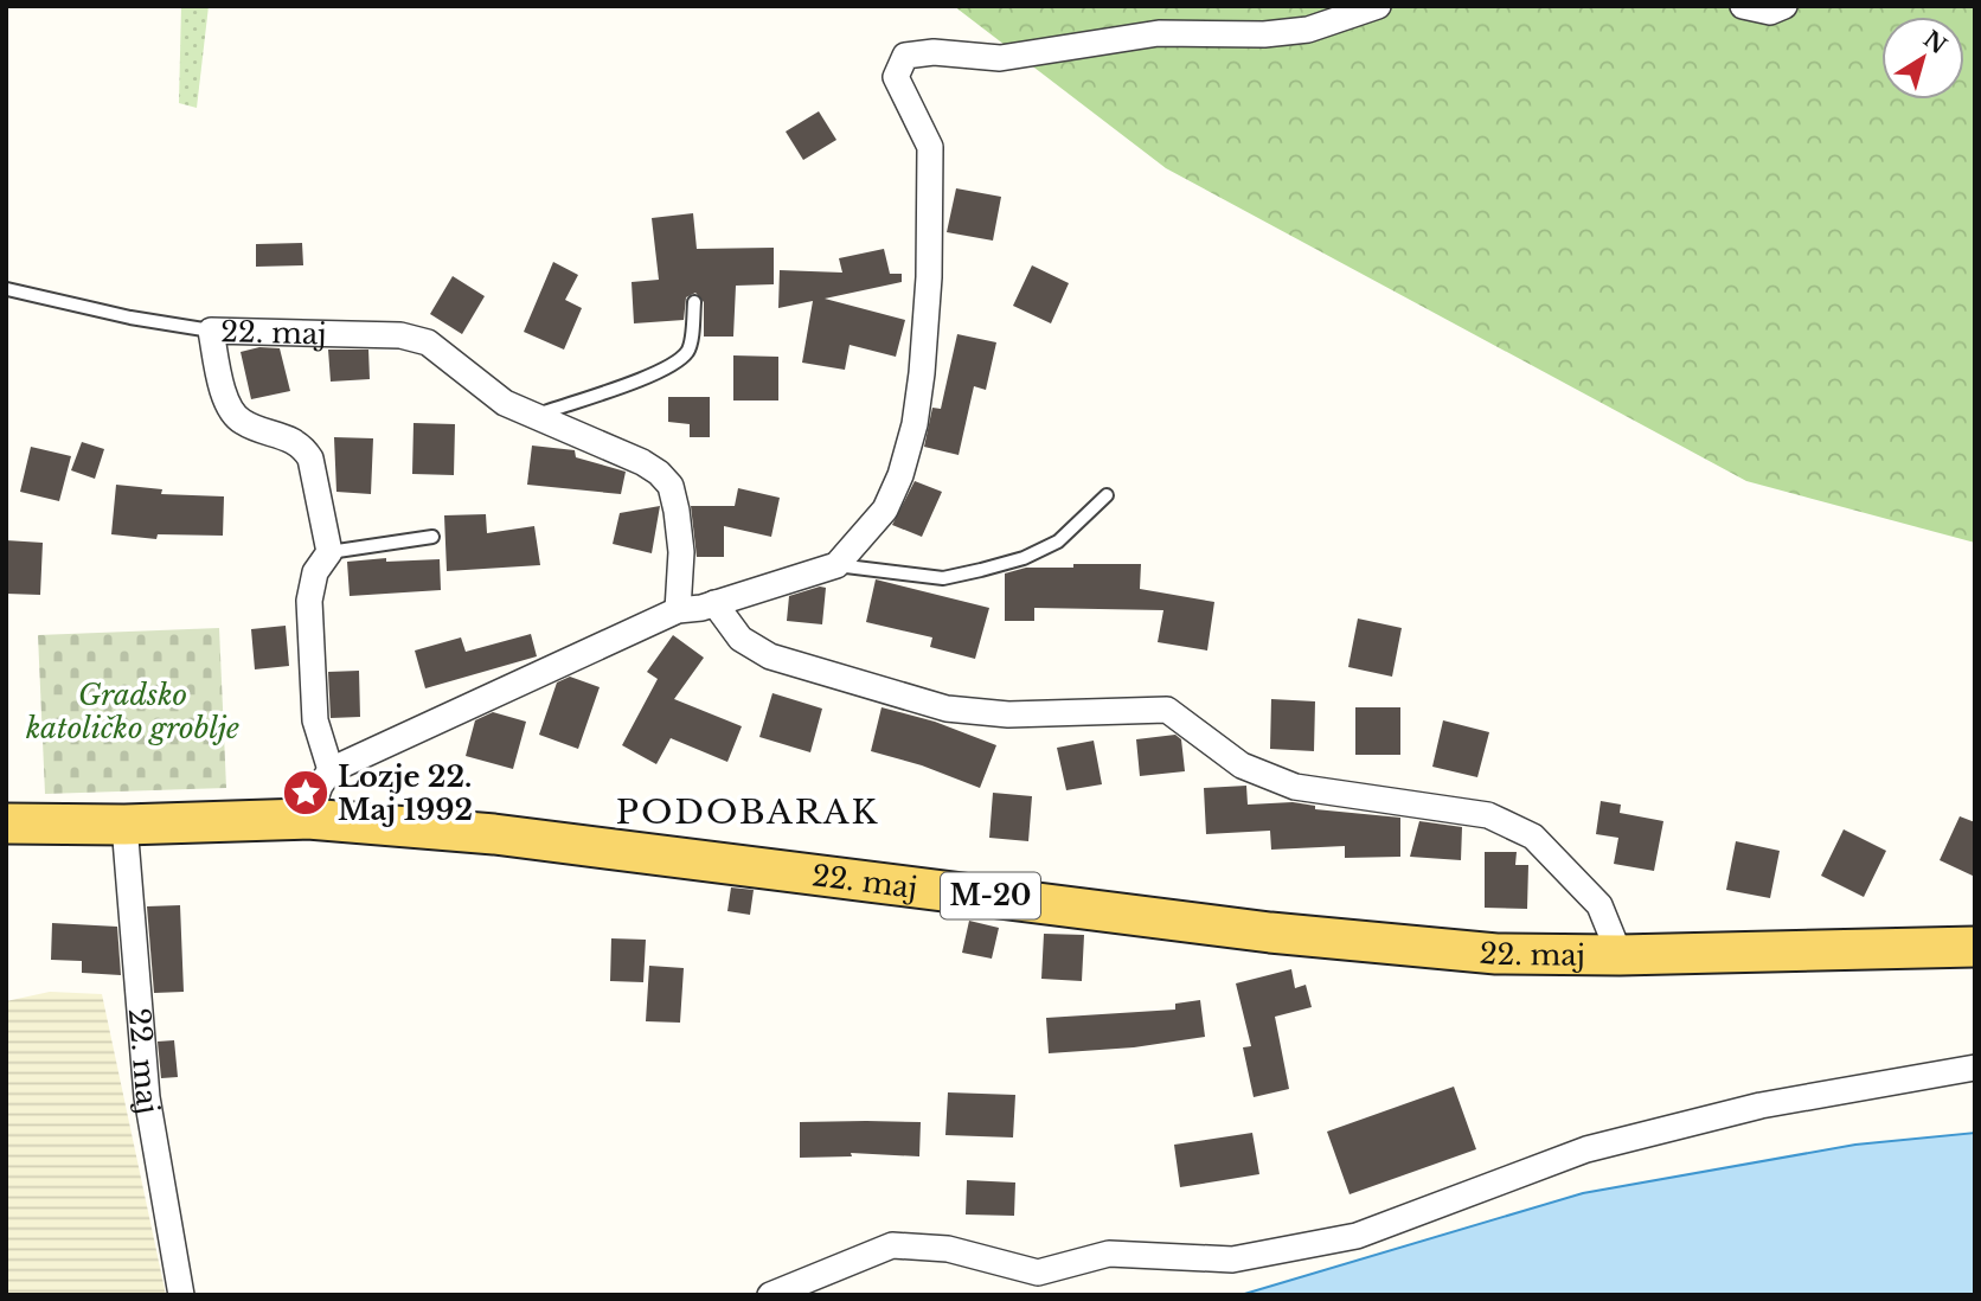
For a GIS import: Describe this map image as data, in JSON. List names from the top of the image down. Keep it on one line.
{"streets":{"main road":["22. maj","M-20"]},"districts":["PODOBARAK"],"parks":["Gradsko katoličko groblje"],"places":{"place":["Lozje 22. Maj 1992"]},"north":"top right"}
